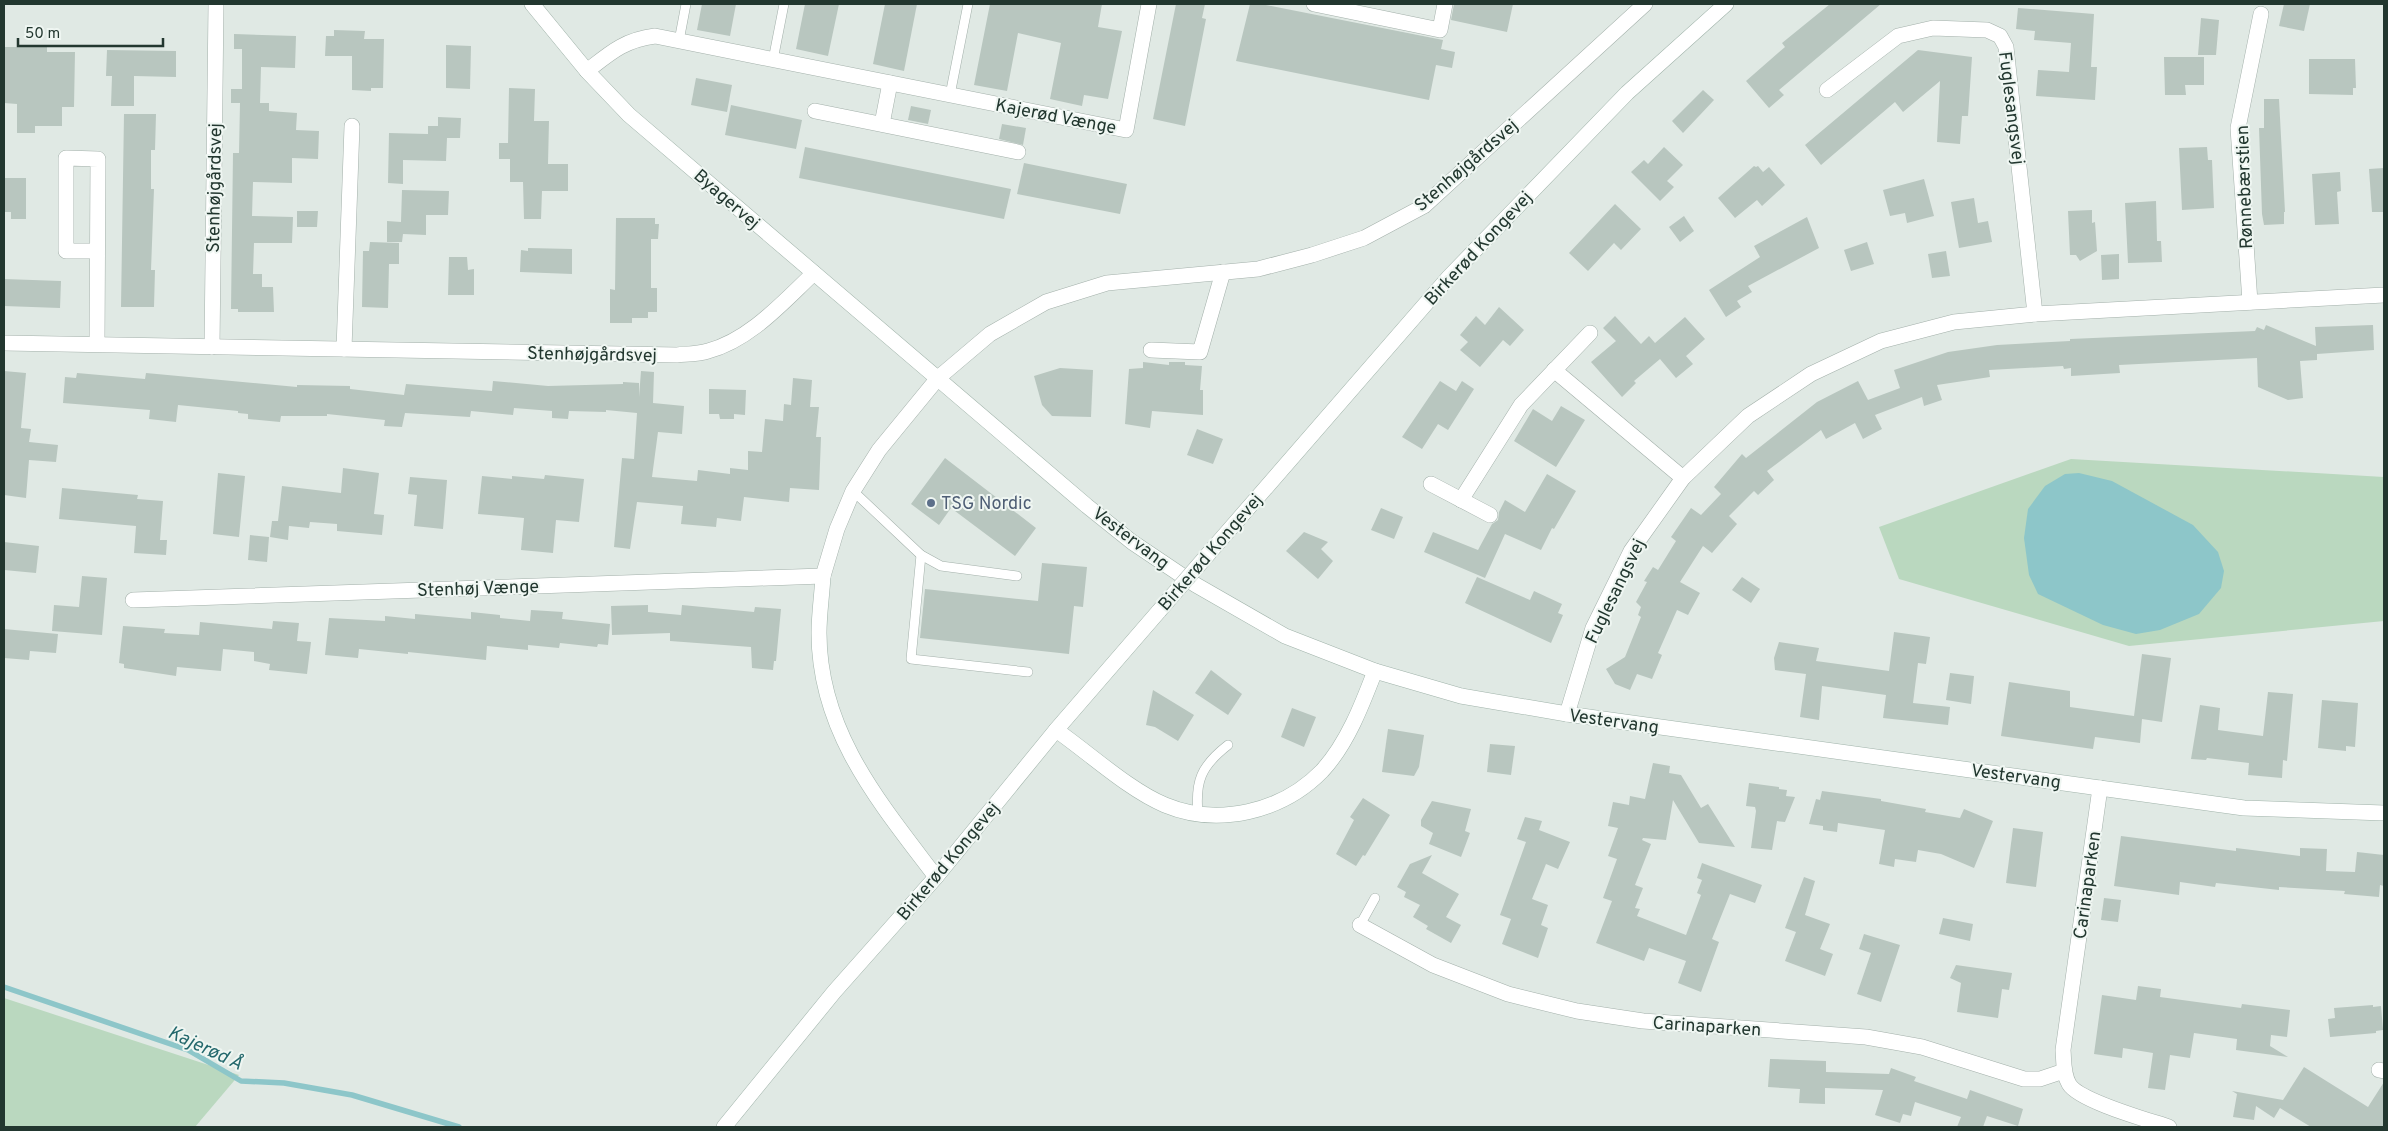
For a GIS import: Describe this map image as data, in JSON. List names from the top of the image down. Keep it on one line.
{"streets":{"street":["Fuglesangsvej","Kajerød Vænge","Stenhøjgårdsvej","Rønnebærstien","Byagervej","Birkerød Kongevej","Vestervang","Stenhøj Vænge","Carinaparken"]},"crossings":[["Fuglesangsvej","Rønnebærstien"],["Fuglesangsvej","Vestervang"],["Kajerød Vænge","Byagervej"],["Stenhøjgårdsvej","Byagervej"],["Stenhøjgårdsvej","Birkerød Kongevej"],["Stenhøjgårdsvej","Vestervang"],["Stenhøjgårdsvej","Stenhøj Vænge"],["Byagervej","Vestervang"],["Vestervang","Carinaparken"]],"water":["Kajerød Å"],"places":["TSG Nordic"],"scale_bar":"50 m"}
